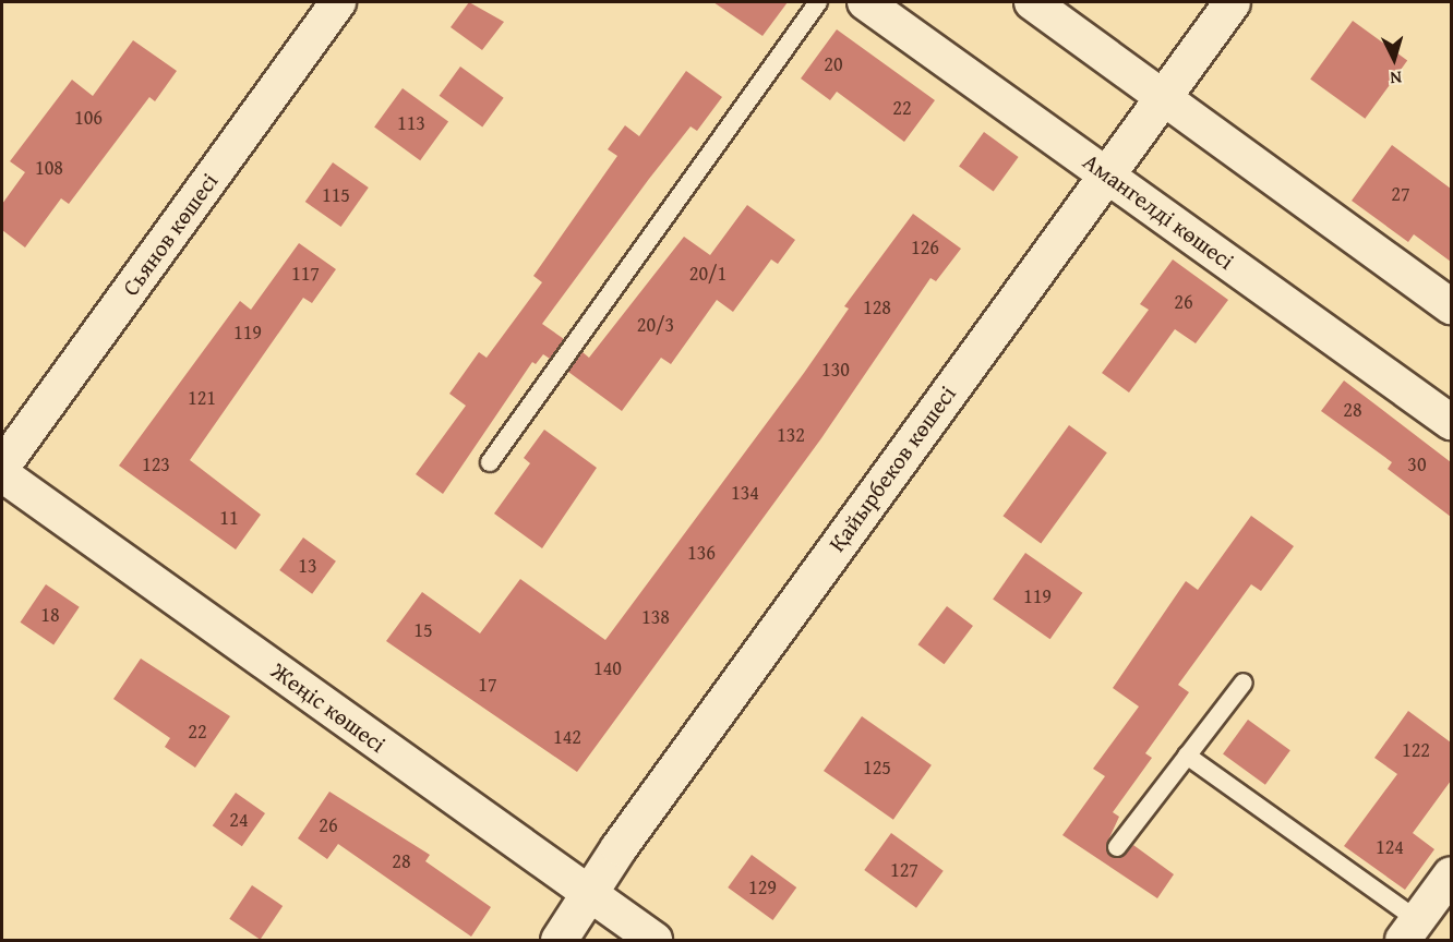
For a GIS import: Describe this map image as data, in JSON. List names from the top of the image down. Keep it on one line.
{"streets":{"main road":["Қайырбеков көшесі"],"street":["Амангелді көшесі","Сьянов көшесі","Жеңіс көшесі"]},"crossings":[["Амангелді көшесі","Қайырбеков көшесі"],["Қайырбеков көшесі","Жеңіс көшесі"]],"house_numbers":["20","22","106","113","108","27","115","126","117","20/1","26","128","20/3","119","130","121","28","132","123","30","134","11","136","13","119","18","138","15","140","17","22","142","122","125","24","26","124","28","127","129"],"north":"bottom"}
